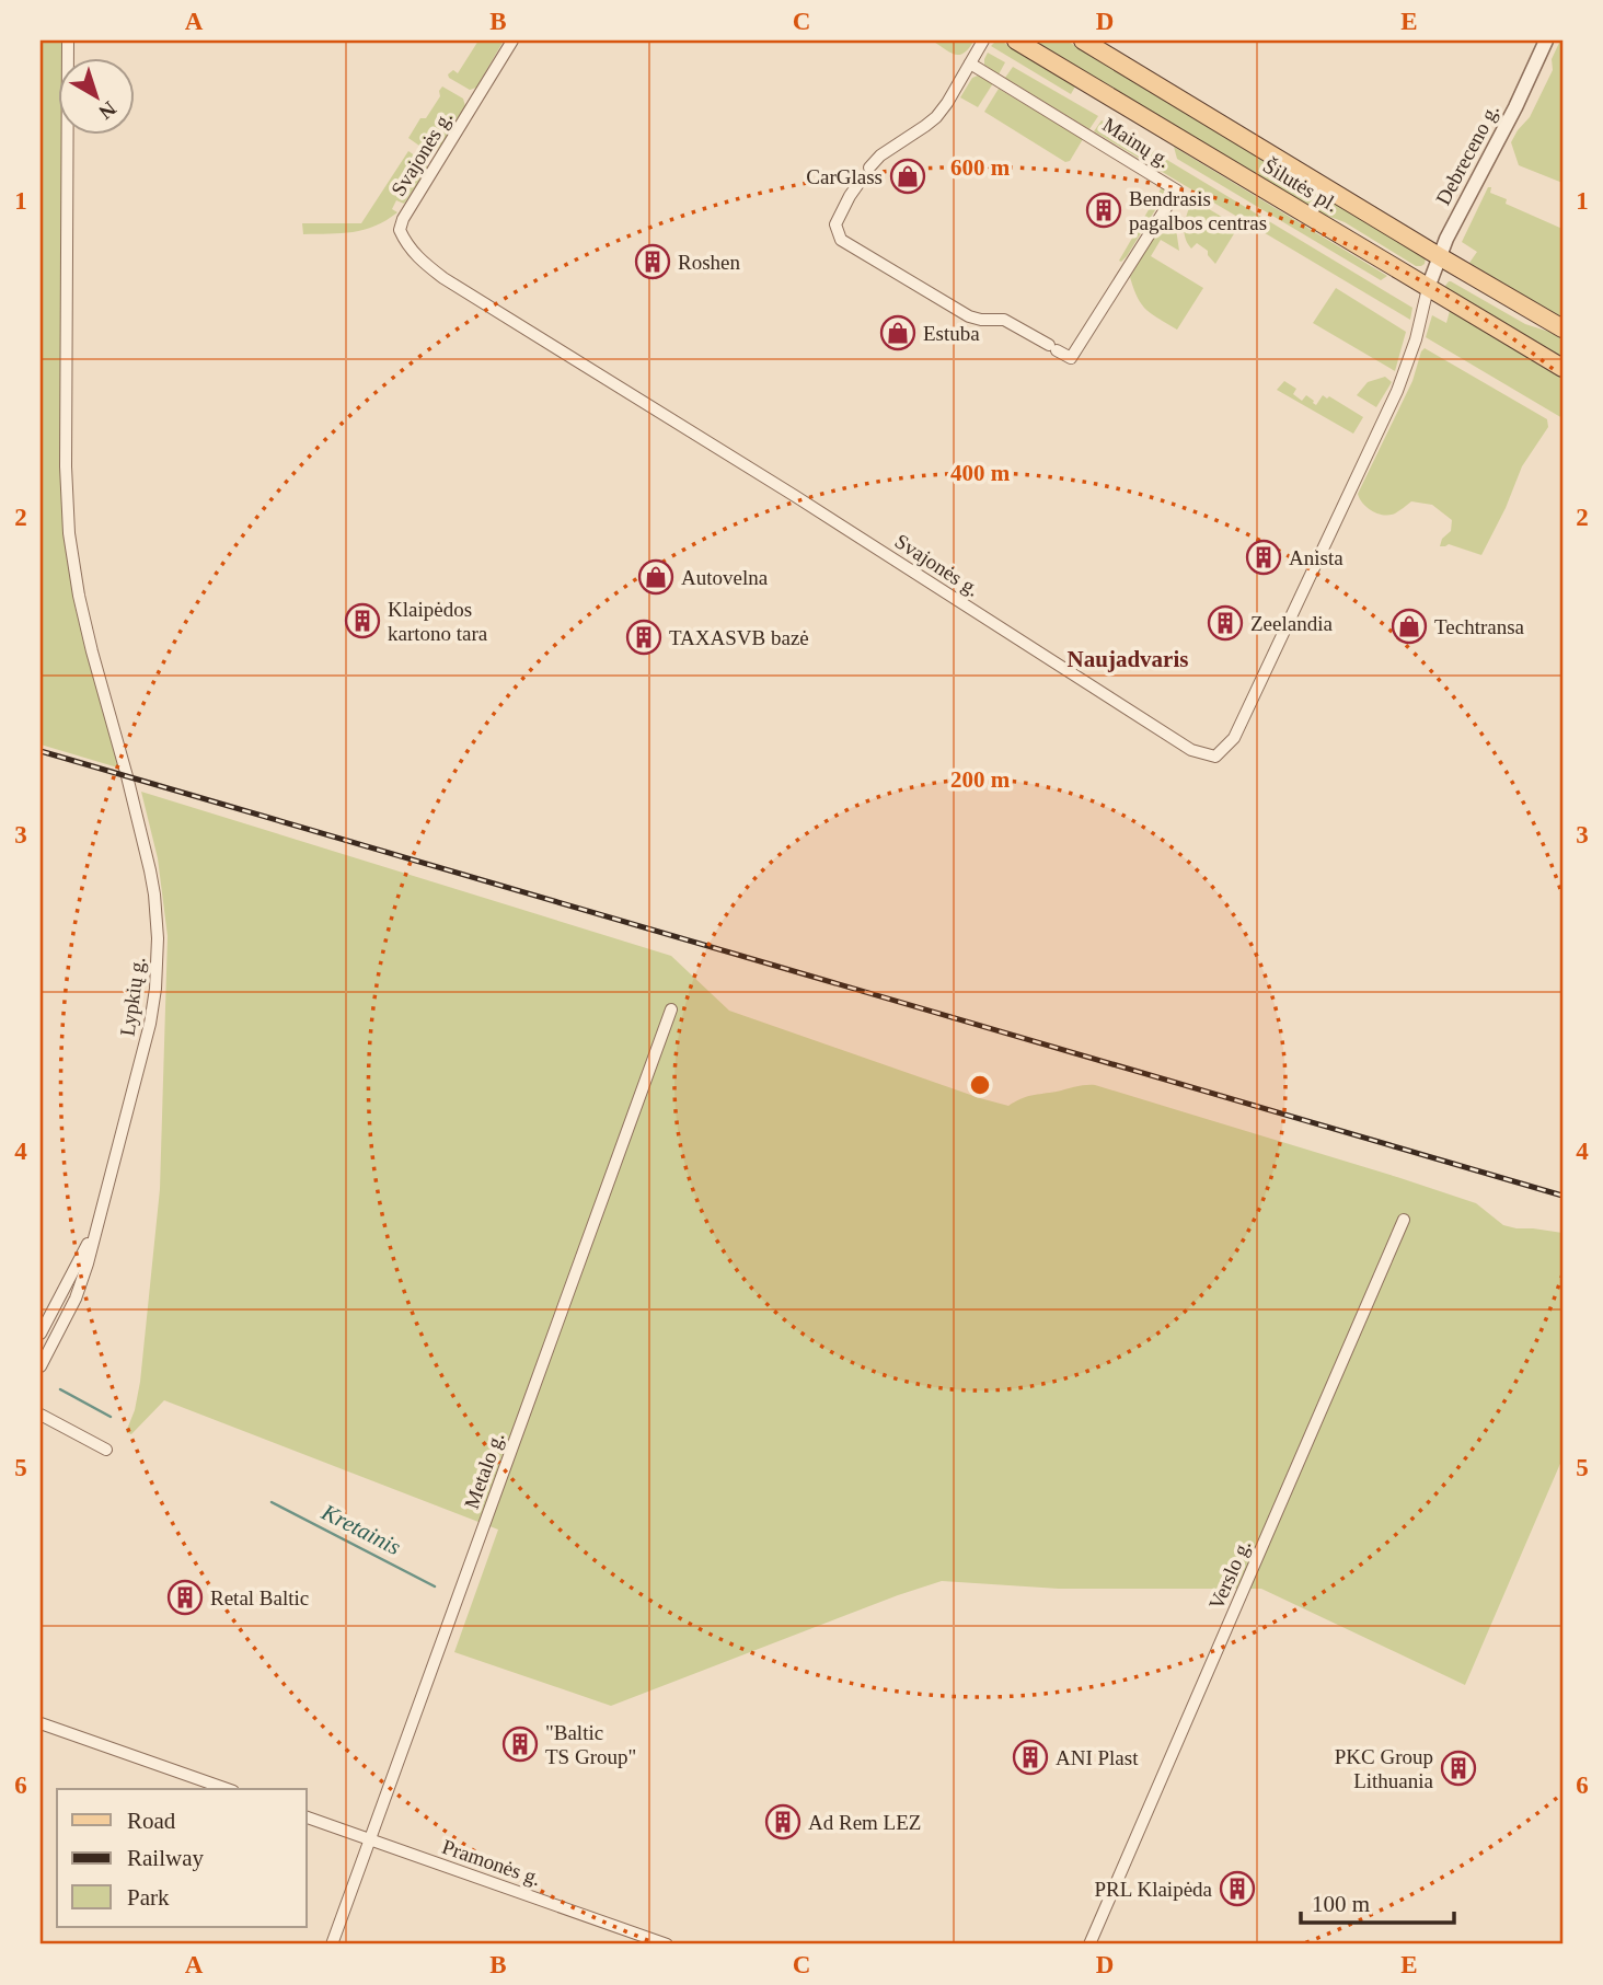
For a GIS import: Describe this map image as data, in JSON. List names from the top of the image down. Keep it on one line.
{"streets":{"main road":["Šilutės pl."],"street":["Mainų g.","Svajonės g.","Debreceno g.","Lypkių g.","Metalo g.","Verslo g.","Pramonės g."]},"crossings":[["Svajonės g.","Debreceno g."],["Svajonės g.","Šilutės pl."],["Debreceno g.","Šilutės pl."],["Metalo g.","Pramonės g."]],"districts":["Naujadvaris"],"water":["Kretainis"],"places":{"shop":["CarGlass","Estuba","Autovelna","Techtransa"],"building":["Bendrasis pagalbos centras","Roshen","Anista","Klaipėdos kartono tara","Zeelandia","TAXASVB bazė","Retal Baltic","\"Baltic TS Group\"","ANI Plast","PKC Group Lithuania","Ad Rem LEZ","PRL Klaipėda"]},"legend":["Road","Railway","Park"],"scale_bar":"100 m","north":"bottom right","grid":{"columns":["A","B","C","D","E"],"rows":["1","2","3","4","5","6"]},"rings":["600 m","400 m","200 m"]}
